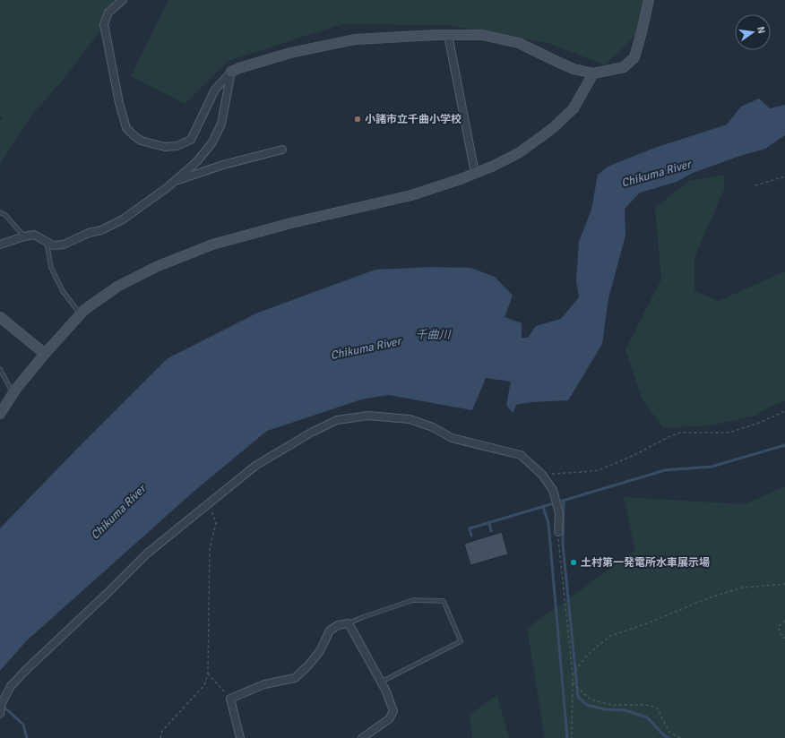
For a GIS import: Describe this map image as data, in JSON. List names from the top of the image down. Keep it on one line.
{"water":["Chikuma River","千曲川"],"places":["小諸市立千曲小学校","土村第一発電所水車展示場"],"north":"right"}
